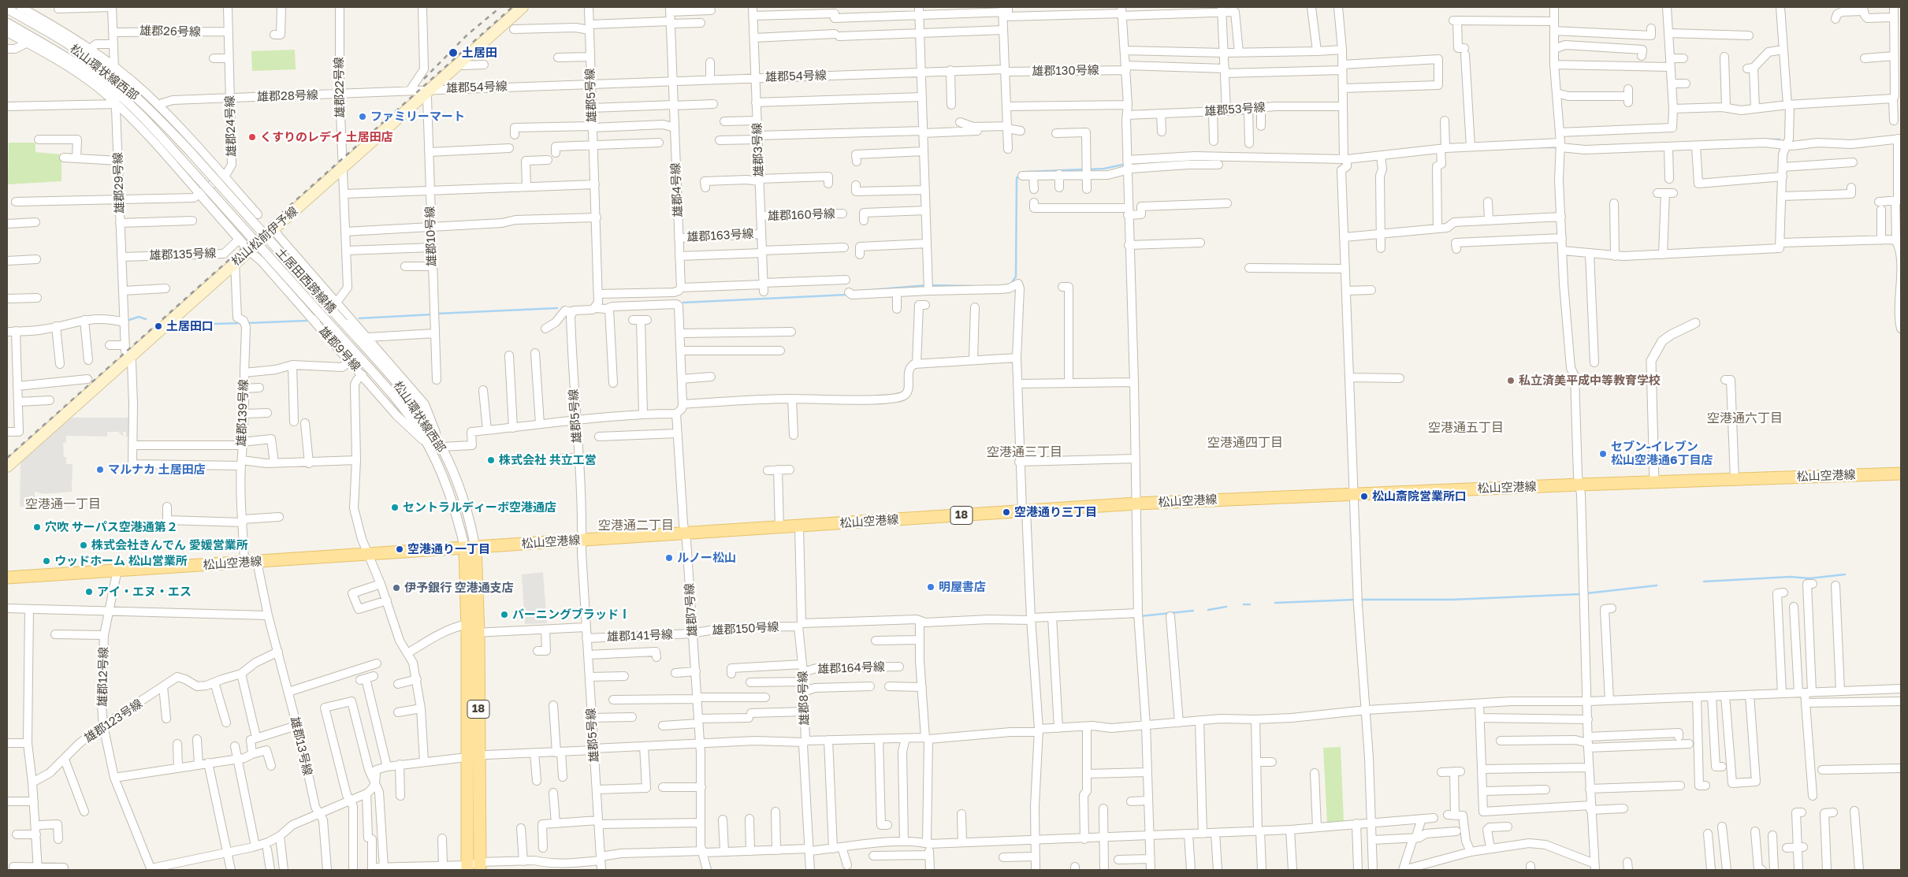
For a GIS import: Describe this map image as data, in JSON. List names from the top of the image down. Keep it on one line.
{"streets":{"main road":["松山松前伊予線","松山空港線","18"],"street":["雄郡26号線","雄郡130号線","松山環状線西部","雄郡54号線","雄郡22号線","雄郡5号線","雄郡28号線","雄郡53号線","雄郡24号線","雄郡3号線","雄郡29号線","雄郡4号線","雄郡160号線","雄郡163号線","雄郡10号線","雄郡135号線","土居田西跨線橋","雄郡9号線","雄郡139号線","雄郡7号線","雄郡150号線","雄郡141号線","雄郡164号線","雄郡12号線","雄郡8号線","雄郡123号線","雄郡13号線"]},"crossings":[["雄郡26号線","雄郡24号線"],["雄郡26号線","雄郡29号線"],["雄郡130号線","雄郡54号線"],["松山環状線西部","雄郡29号線"],["松山環状線西部","土居田西跨線橋"],["松山環状線西部","松山空港線"],["松山環状線西部","18"],["雄郡54号線","雄郡5号線"],["雄郡54号線","雄郡28号線"],["雄郡54号線","雄郡3号線"],["雄郡54号線","雄郡4号線"],["雄郡54号線","松山松前伊予線"],["雄郡54号線","雄郡10号線"],["雄郡22号線","雄郡28号線"],["雄郡22号線","松山松前伊予線"],["雄郡22号線","雄郡9号線"],["雄郡5号線","松山空港線"],["雄郡5号線","雄郡141号線"],["雄郡28号線","雄郡24号線"],["雄郡28号線","松山松前伊予線"],["雄郡28号線","雄郡10号線"],["雄郡3号線","雄郡160号線"],["雄郡3号線","雄郡163号線"],["雄郡29号線","松山松前伊予線"],["雄郡29号線","雄郡135号線"],["雄郡4号線","雄郡163号線"],["松山松前伊予線","雄郡10号線"],["松山松前伊予線","雄郡9号線"],["雄郡9号線","雄郡139号線"],["雄郡9号線","松山空港線"],["雄郡139号線","松山空港線"],["松山空港線","18"],["松山空港線","雄郡7号線"],["松山空港線","雄郡12号線"],["松山空港線","雄郡8号線"],["雄郡7号線","雄郡150号線"],["雄郡7号線","雄郡141号線"],["雄郡150号線","雄郡141号線"],["雄郡150号線","雄郡8号線"],["雄郡164号線","雄郡8号線"],["雄郡12号線","雄郡123号線"],["雄郡123号線","雄郡13号線"]],"districts":["空港通六丁目","空港通五丁目","空港通四丁目","空港通三丁目","空港通一丁目","空港通二丁目"],"places":["土居田","ファミリーマート","くすりのレデイ 土居田店","土居田口","私立済美平成中等教育学校","セブン-イレブン 松山空港通6丁目店","株式会社 共立工営","マルナカ 土居田店","松山斎院営業所口","セントラルディーボ空港通店","空港通り三丁目","穴吹 サーパス空港通第２","株式会社きんでん 愛媛営業所","空港通り一丁目","ルノー松山","ウッドホーム 松山営業所","明屋書店","伊予銀行 空港通支店","アイ・エヌ・エス","バーニングブラッドⅠ"]}
